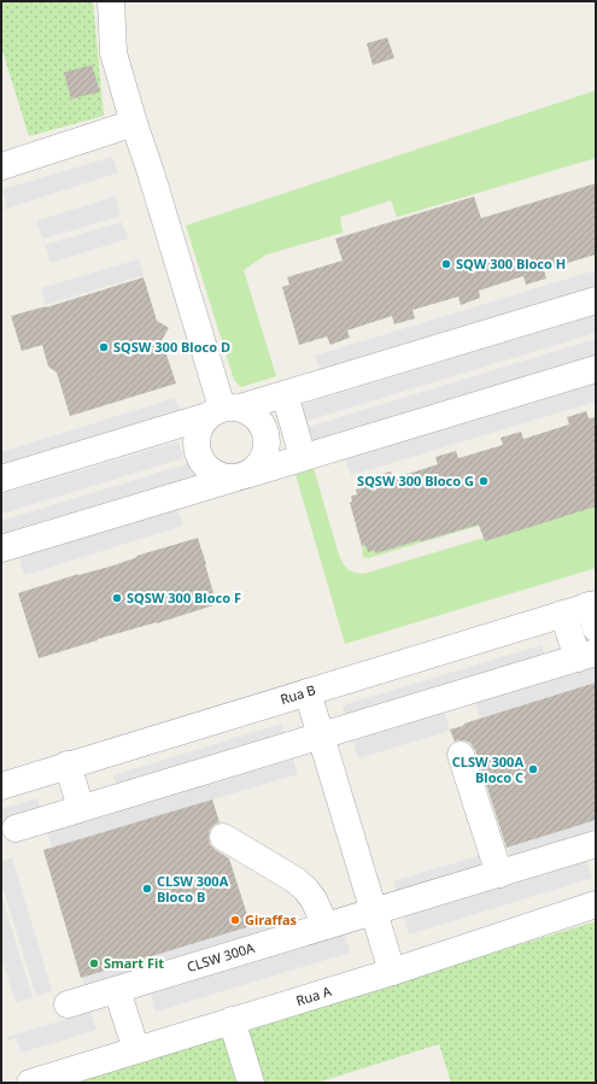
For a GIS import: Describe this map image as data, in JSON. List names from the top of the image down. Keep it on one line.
{"streets":{"street":["Rua B","CLSW 300A","Rua A"]},"places":["SQW 300 Bloco H","SQSW 300 Bloco D","SQSW 300 Bloco G","SQSW 300 Bloco F","CLSW 300A Bloco C","CLSW 300A Bloco B","Giraffas","Smart Fit"]}
